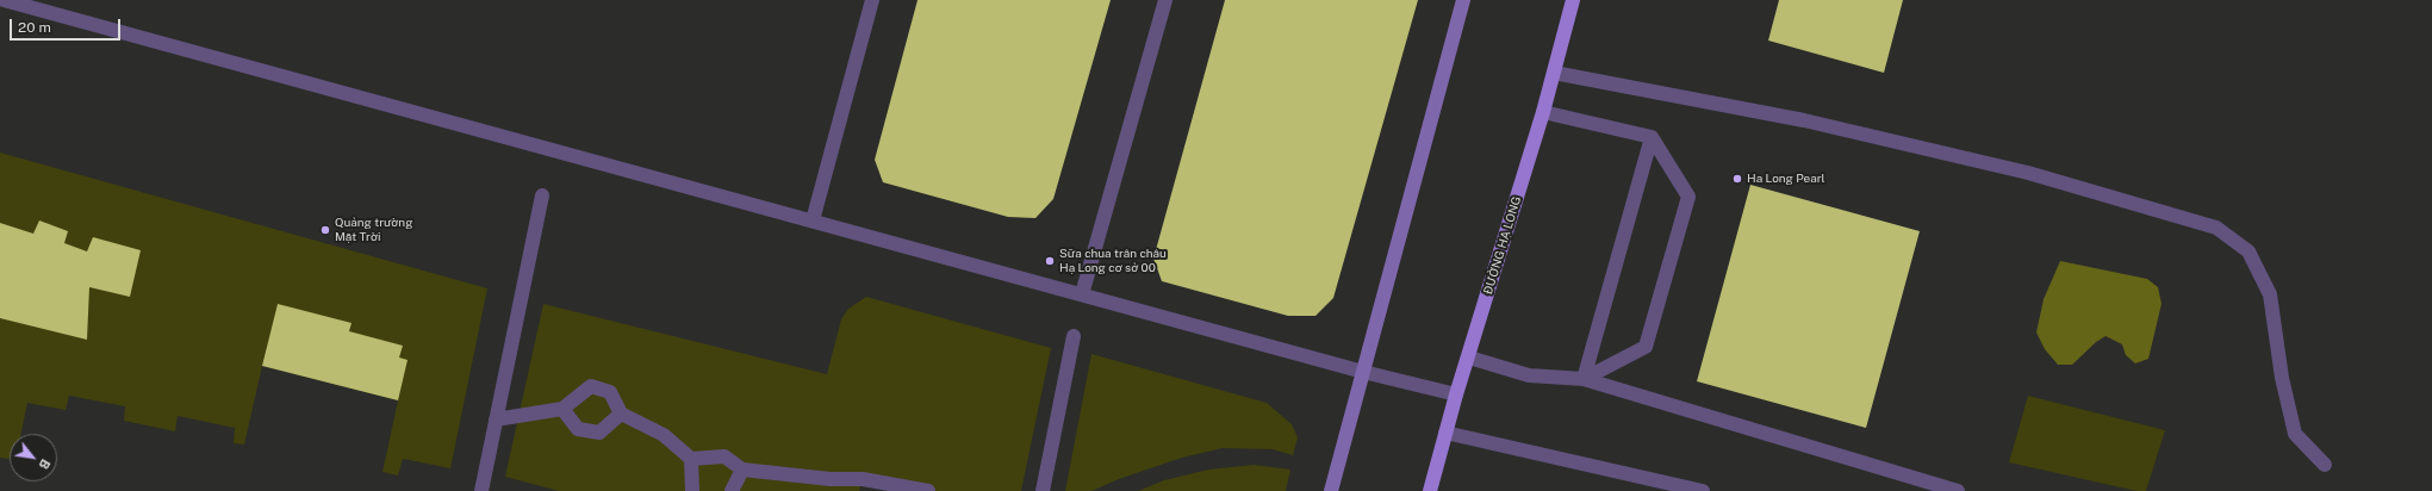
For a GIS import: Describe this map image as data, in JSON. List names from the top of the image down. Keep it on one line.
{"streets":{"main road":["ĐƯỜNG HẠ LONG"]},"places":["Ha Long Pearl","Quảng trường Mặt Trời","Sữa chua trân châu Hạ Long cơ sở 00"],"scale_bar":"20 m","north":"bottom right"}
